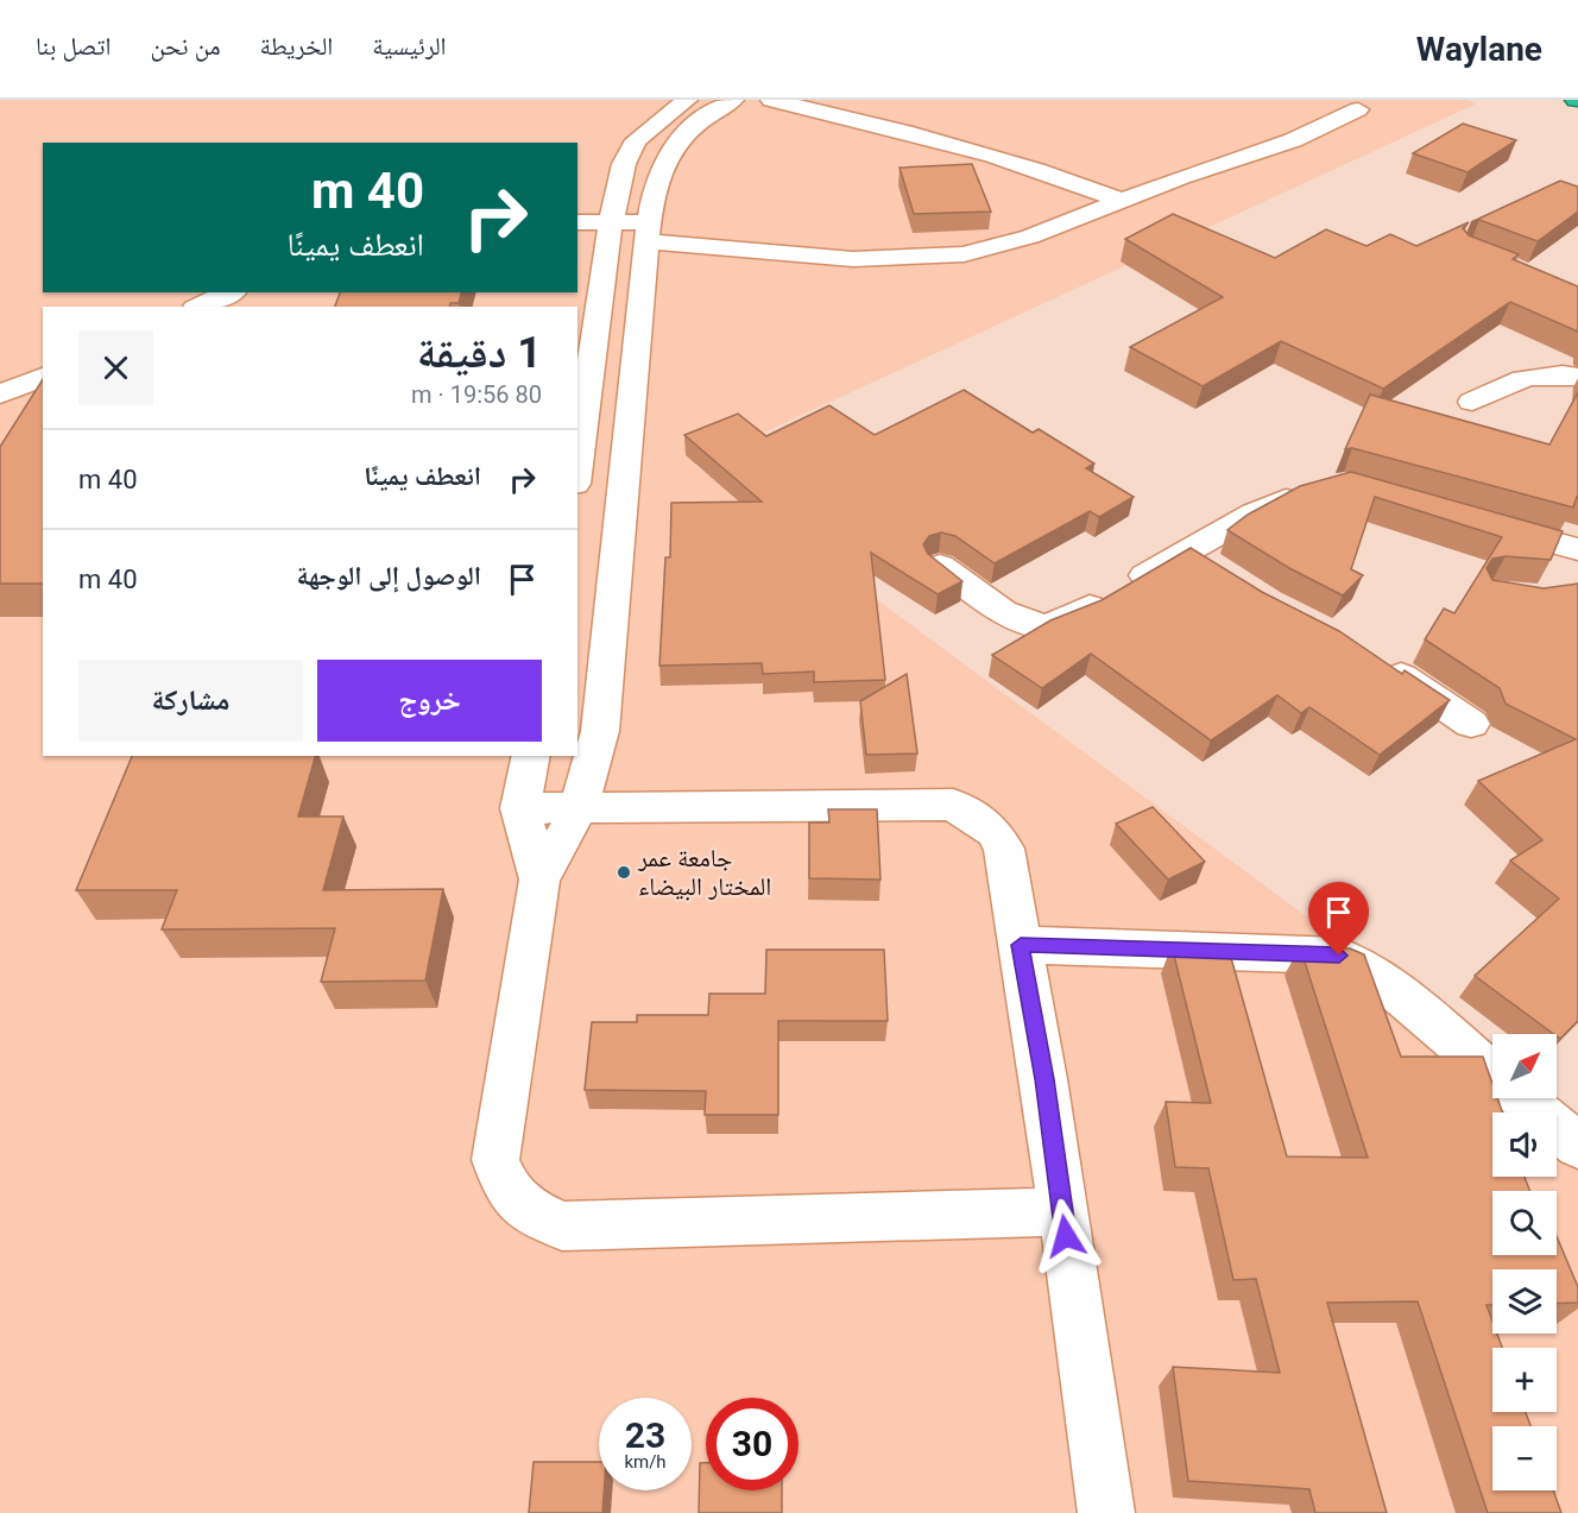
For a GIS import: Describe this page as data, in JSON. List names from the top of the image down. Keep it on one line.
{"places":["جامعة عمر المختار البيضاء"],"north":"top right","page":{"header":"Waylane","nav":["الرئيسية","الخريطة","من نحن","اتصل بنا"],"turn":["40 m","انعطف يمينًا"],"heading":["1 دقيقة","80 m · 19:56"],"list":[{"name":"انعطف يمينًا","value":"40 m"},{"name":"الوصول إلى الوجهة","value":"40 m"}],"buttons":["خروج","مشاركة"],"map_buttons":["+","−"],"speed":"23 km/h","limit":"30"}}
